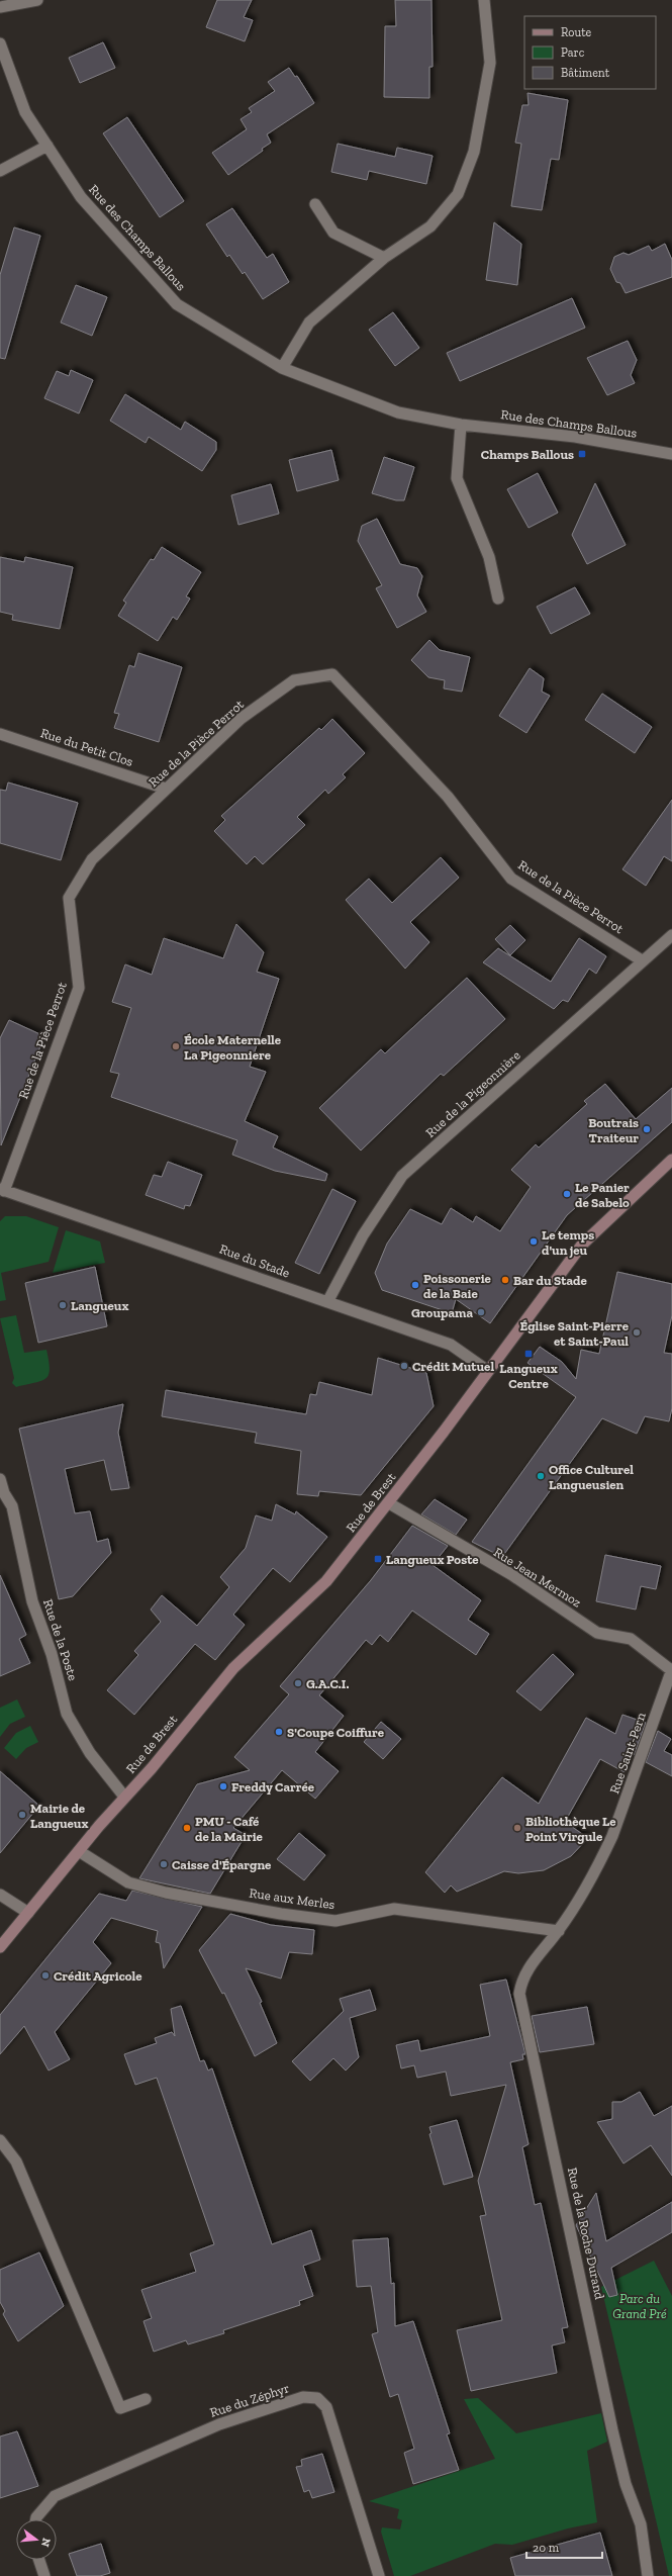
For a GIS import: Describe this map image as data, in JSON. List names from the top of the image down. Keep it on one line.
{"streets":{"main road":["Rue de Brest"],"street":["Rue des Champs Ballous","Rue de la Pièce Perrot","Rue du Petit Clos","Rue de la Pigeonnière","Rue du Stade","Rue Jean Mermoz","Rue de la Poste","Rue Saint-Pern","Rue aux Merles","Rue de la Roche Durand","Rue du Zéphyr"]},"crossings":[["Rue de la Pièce Perrot","Rue du Petit Clos"],["Rue de la Pièce Perrot","Rue de la Pigeonnière"],["Rue de la Pièce Perrot","Rue du Stade"],["Rue de la Pigeonnière","Rue du Stade"],["Rue du Stade","Rue de Brest"],["Rue de Brest","Rue Jean Mermoz"],["Rue de Brest","Rue de la Poste"],["Rue de Brest","Rue aux Merles"],["Rue Jean Mermoz","Rue Saint-Pern"],["Rue Saint-Pern","Rue aux Merles"],["Rue Saint-Pern","Rue de la Roche Durand"],["Rue aux Merles","Rue de la Roche Durand"]],"parks":["Parc du Grand Pré"],"places":{"transit":["Champs Ballous","Langueux Centre","Langueux Poste"],"other":["École Maternelle La Pigeonniere","Boutrais Traiteur","Le Panier de Sabelo","Le temps d'un jeu","Bar du Stade","Poissonerie de la Baie","Langueux","Groupama","Église Saint-Pierre et Saint-Paul","Crédit Mutuel","Office Culturel Langueusien","G.A.C.I.","S'Coupe Coiffure","Freddy Carrée","Mairie de Langueux","PMU - Café de la Mairie","Bibliothèque Le Point Virgule","Caisse d'Épargne","Crédit Agricole"]},"legend":["Route","Parc","Bâtiment"],"scale_bar":"20 m","north":"right"}
